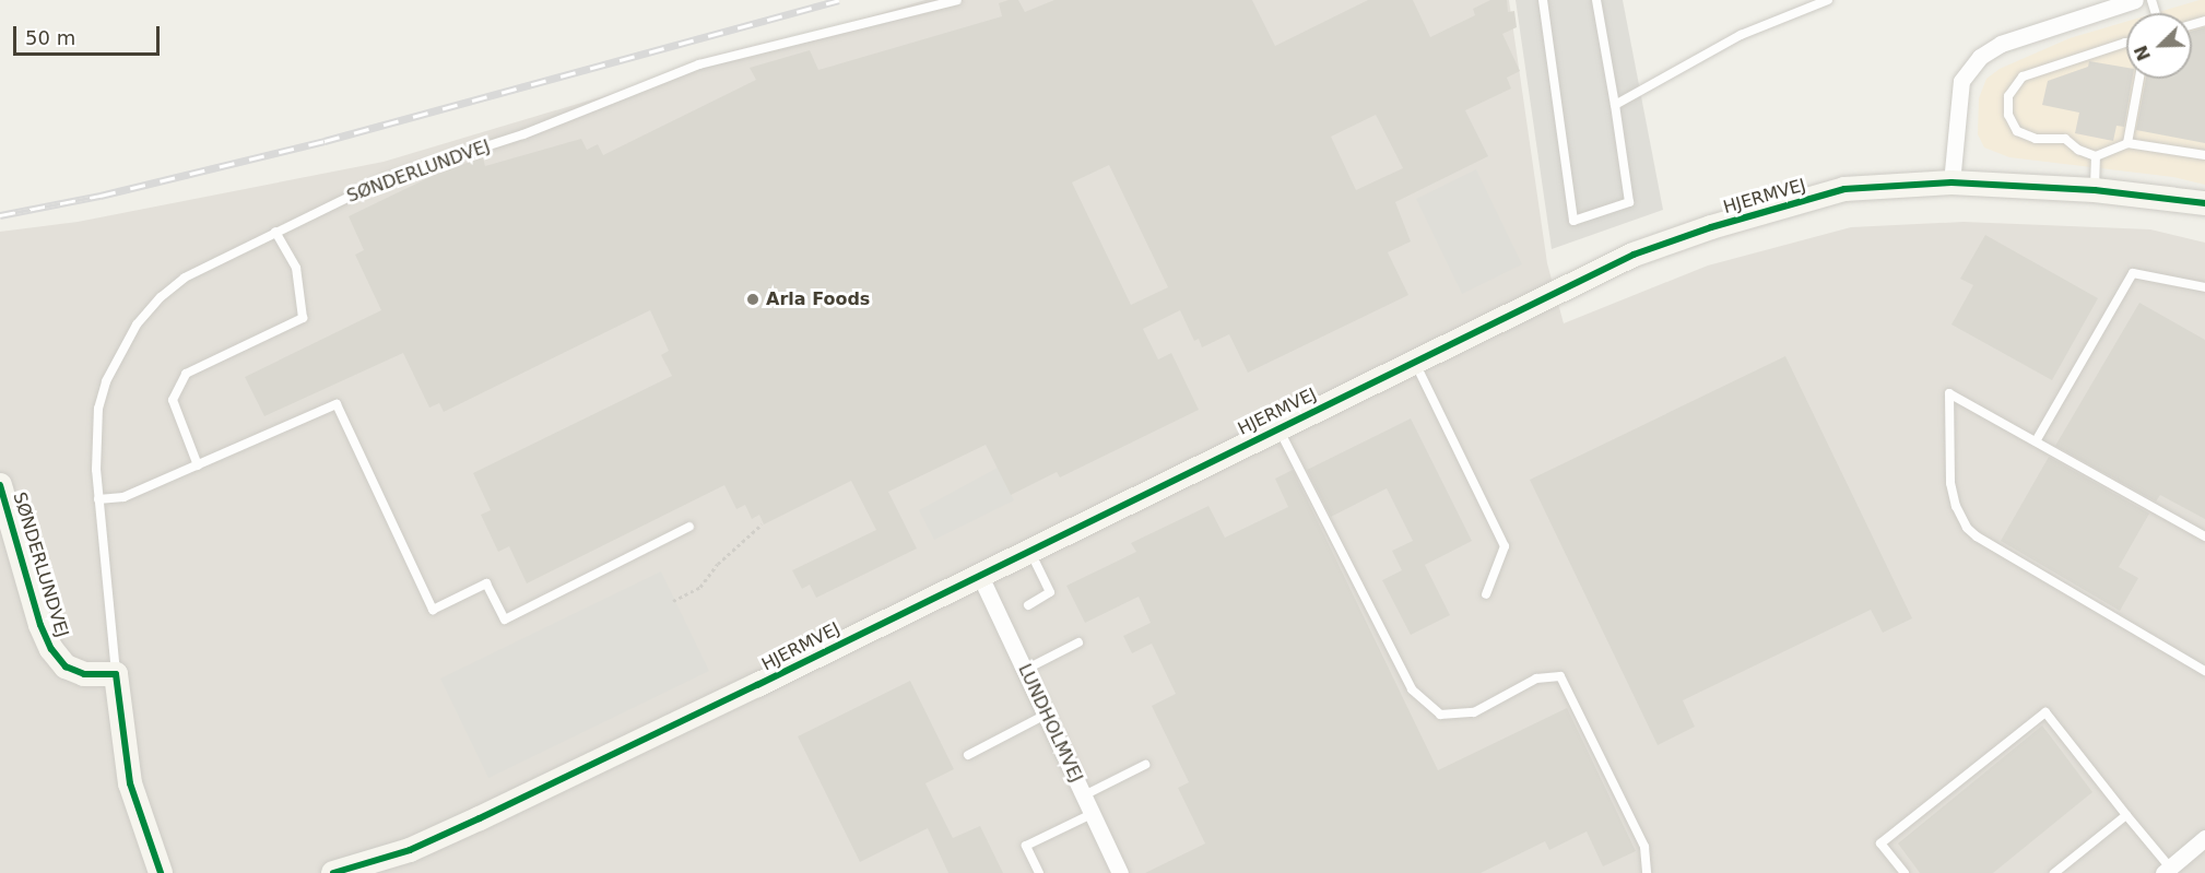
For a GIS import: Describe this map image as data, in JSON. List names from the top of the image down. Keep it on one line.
{"streets":{"street":["SØNDERLUNDVEJ","HJERMVEJ","LUNDHOLMVEJ"]},"crossings":[["HJERMVEJ","LUNDHOLMVEJ"]],"places":["Arla Foods"],"scale_bar":"50 m","north":"bottom left"}
